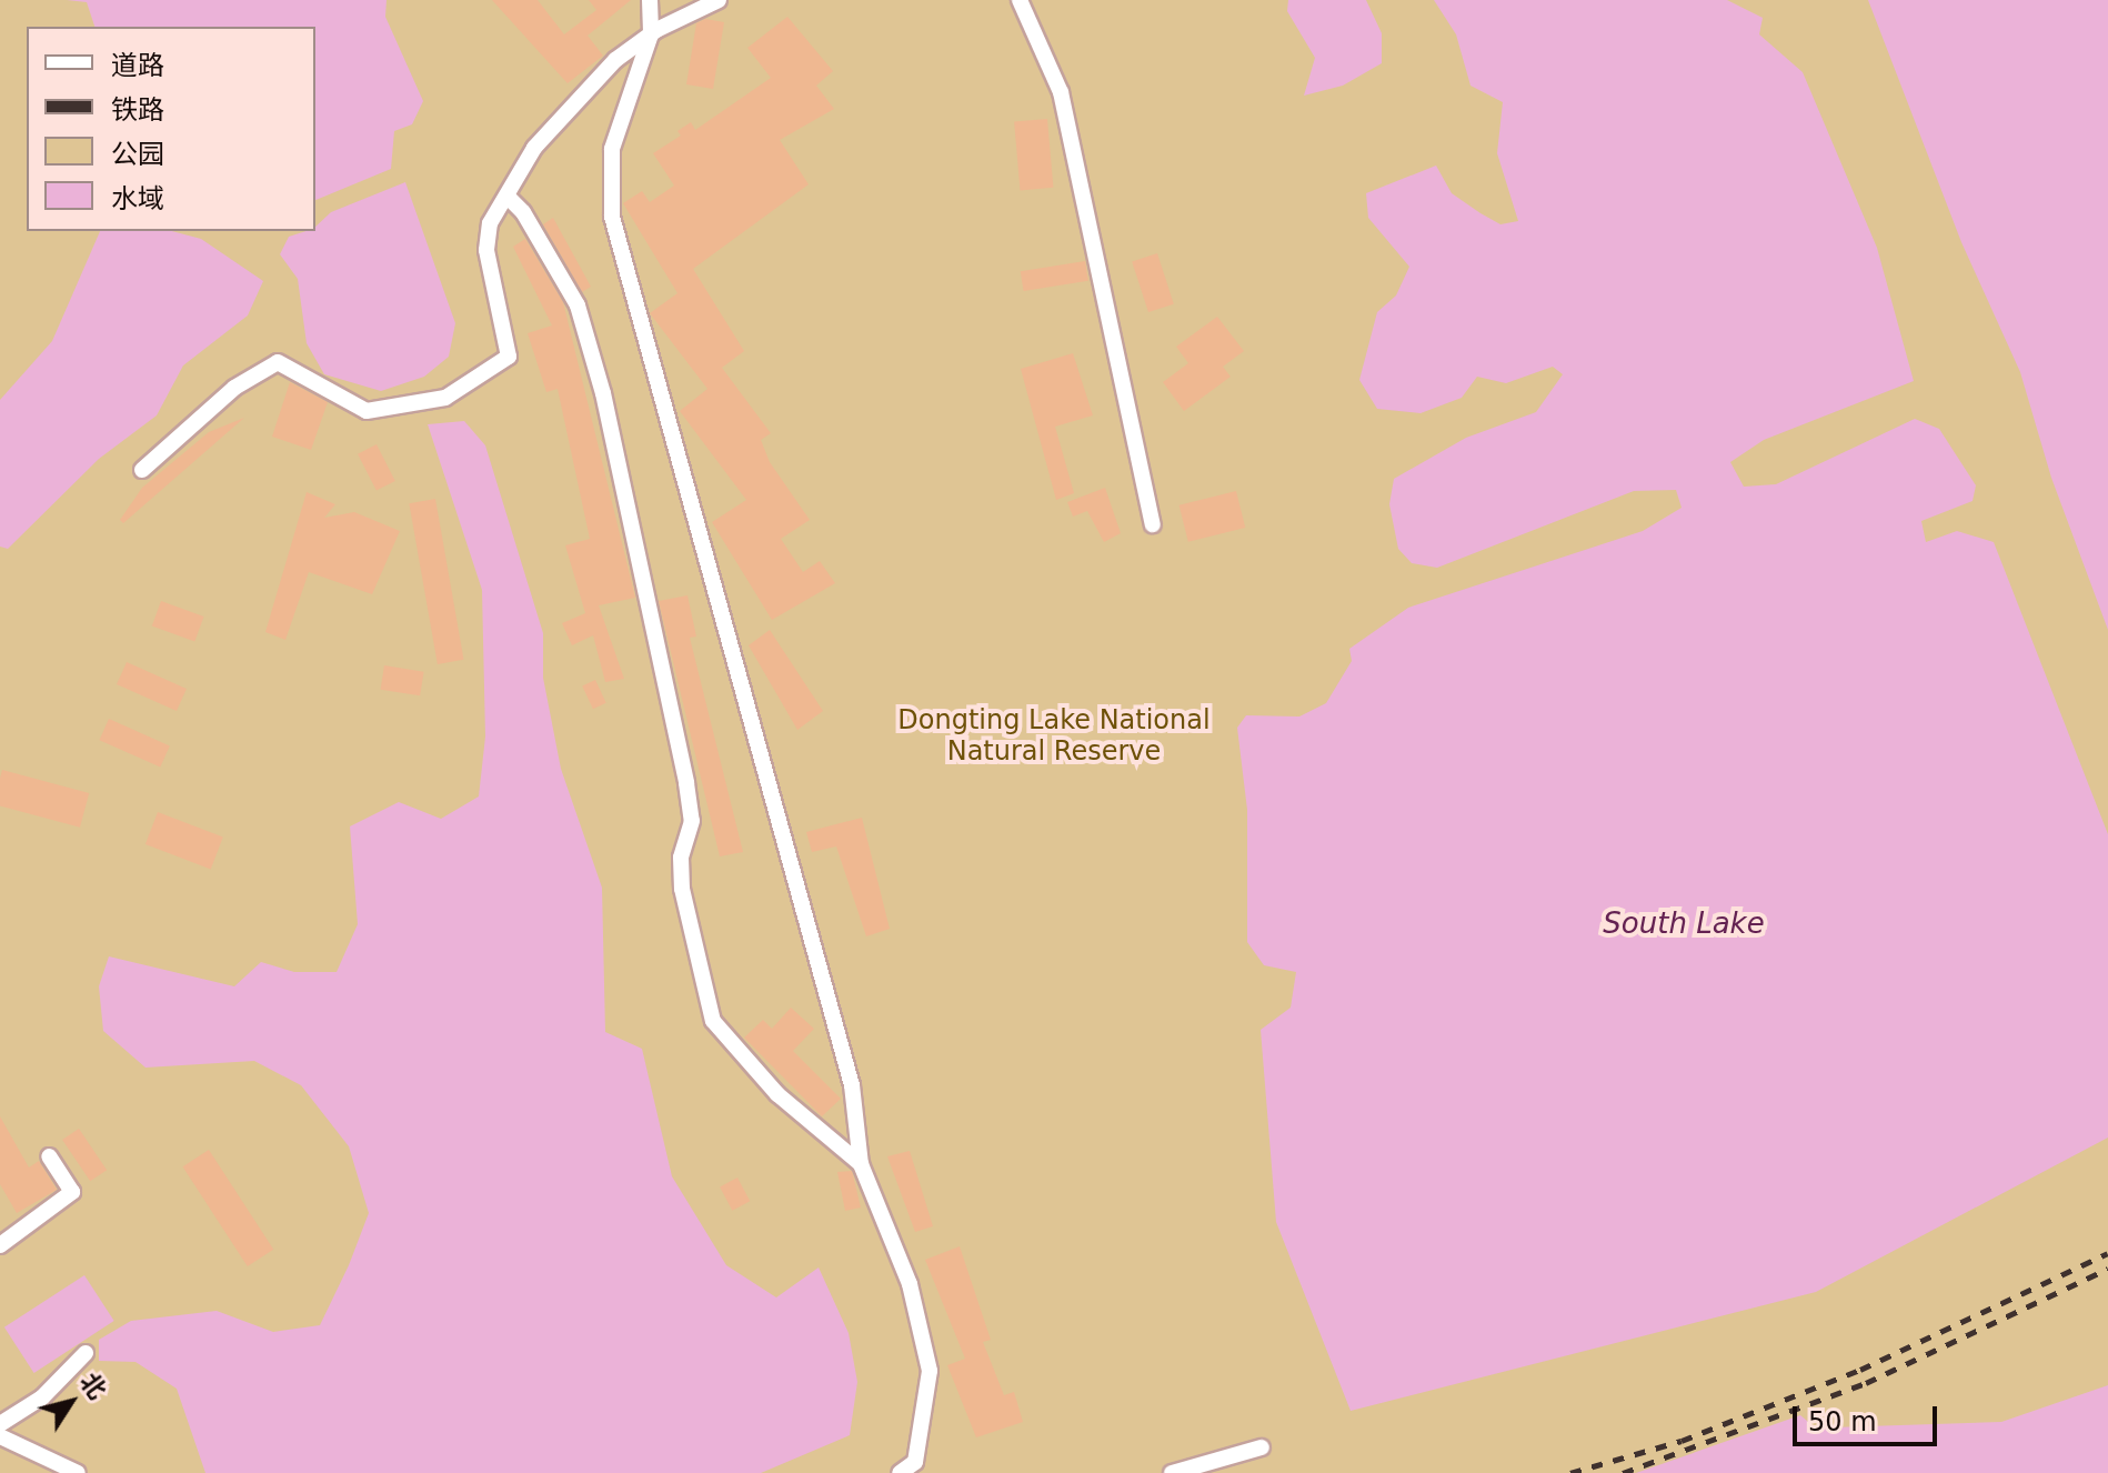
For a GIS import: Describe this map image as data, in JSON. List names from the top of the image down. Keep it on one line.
{"water":["South Lake"],"parks":["Dongting Lake National Natural Reserve"],"legend":["道路","铁路","公园","水域"],"scale_bar":"50 m","north":"top right"}
